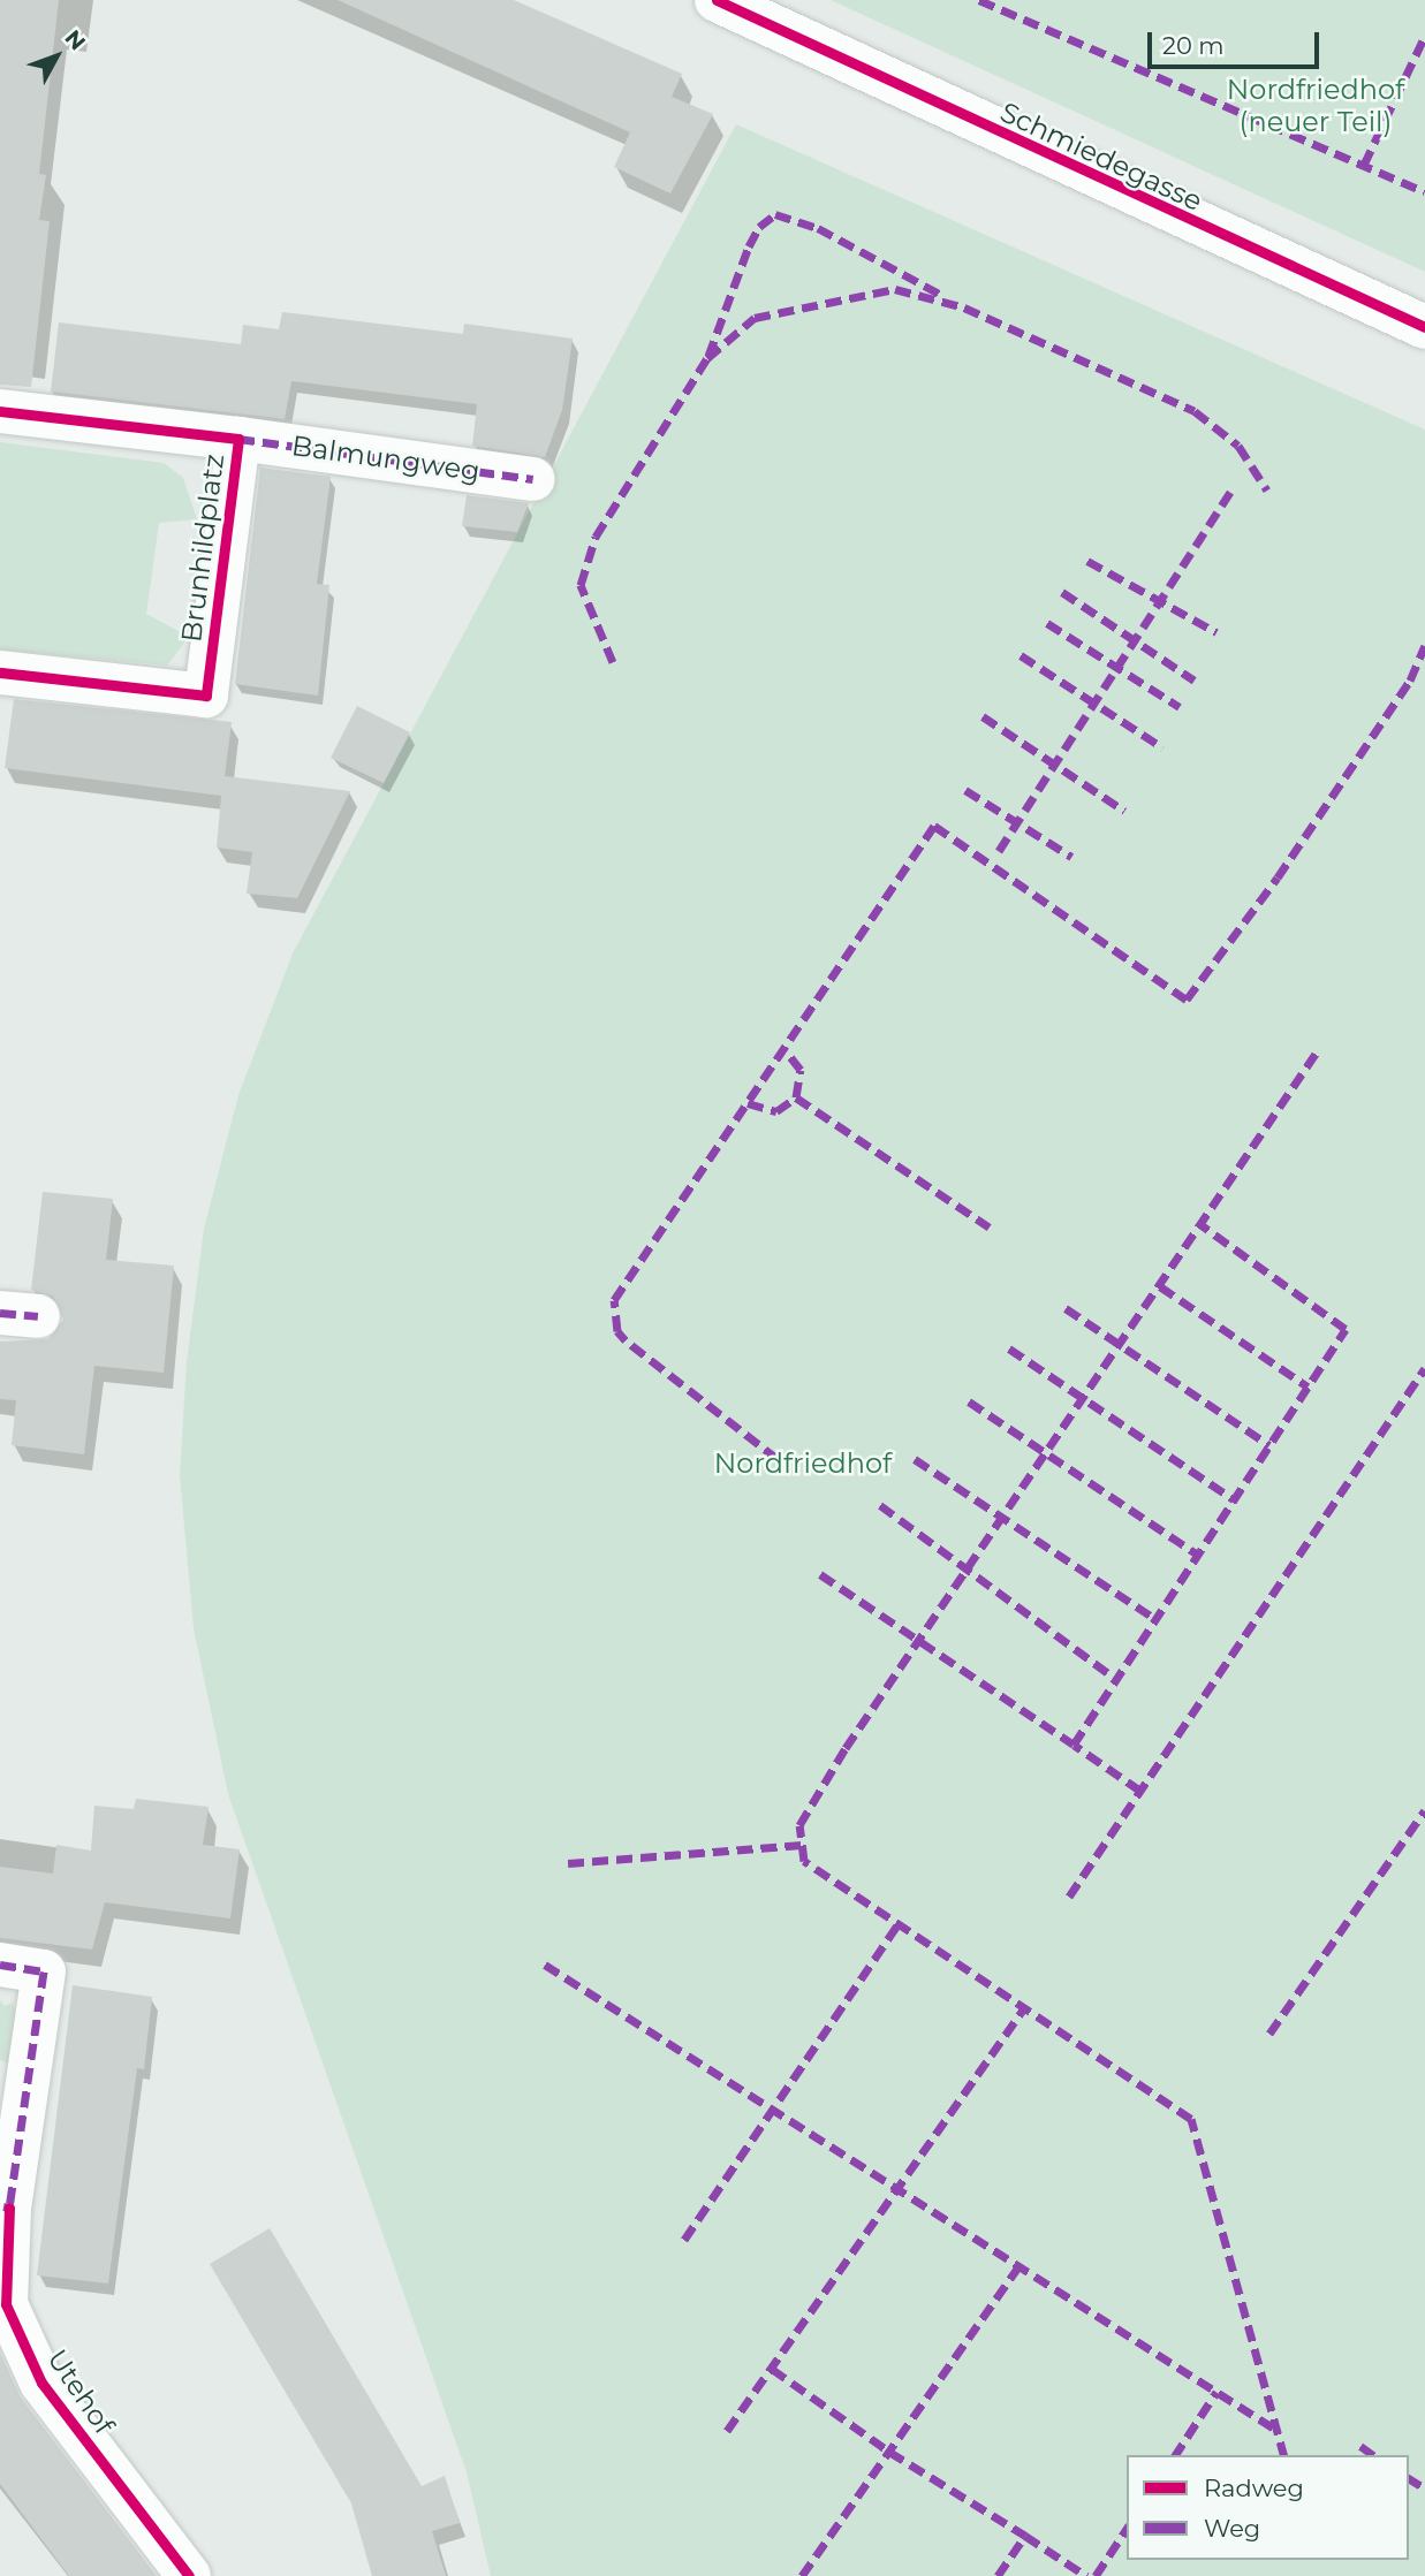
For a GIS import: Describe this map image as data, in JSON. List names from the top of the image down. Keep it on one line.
{"streets":{"street":["Schmiedegasse","Balmungweg","Brunhildplatz","Utehof"]},"crossings":[["Balmungweg","Brunhildplatz"]],"parks":["Nordfriedhof (neuer Teil)","Nordfriedhof"],"legend":["Radweg","Weg"],"scale_bar":"20 m","north":"top right"}
